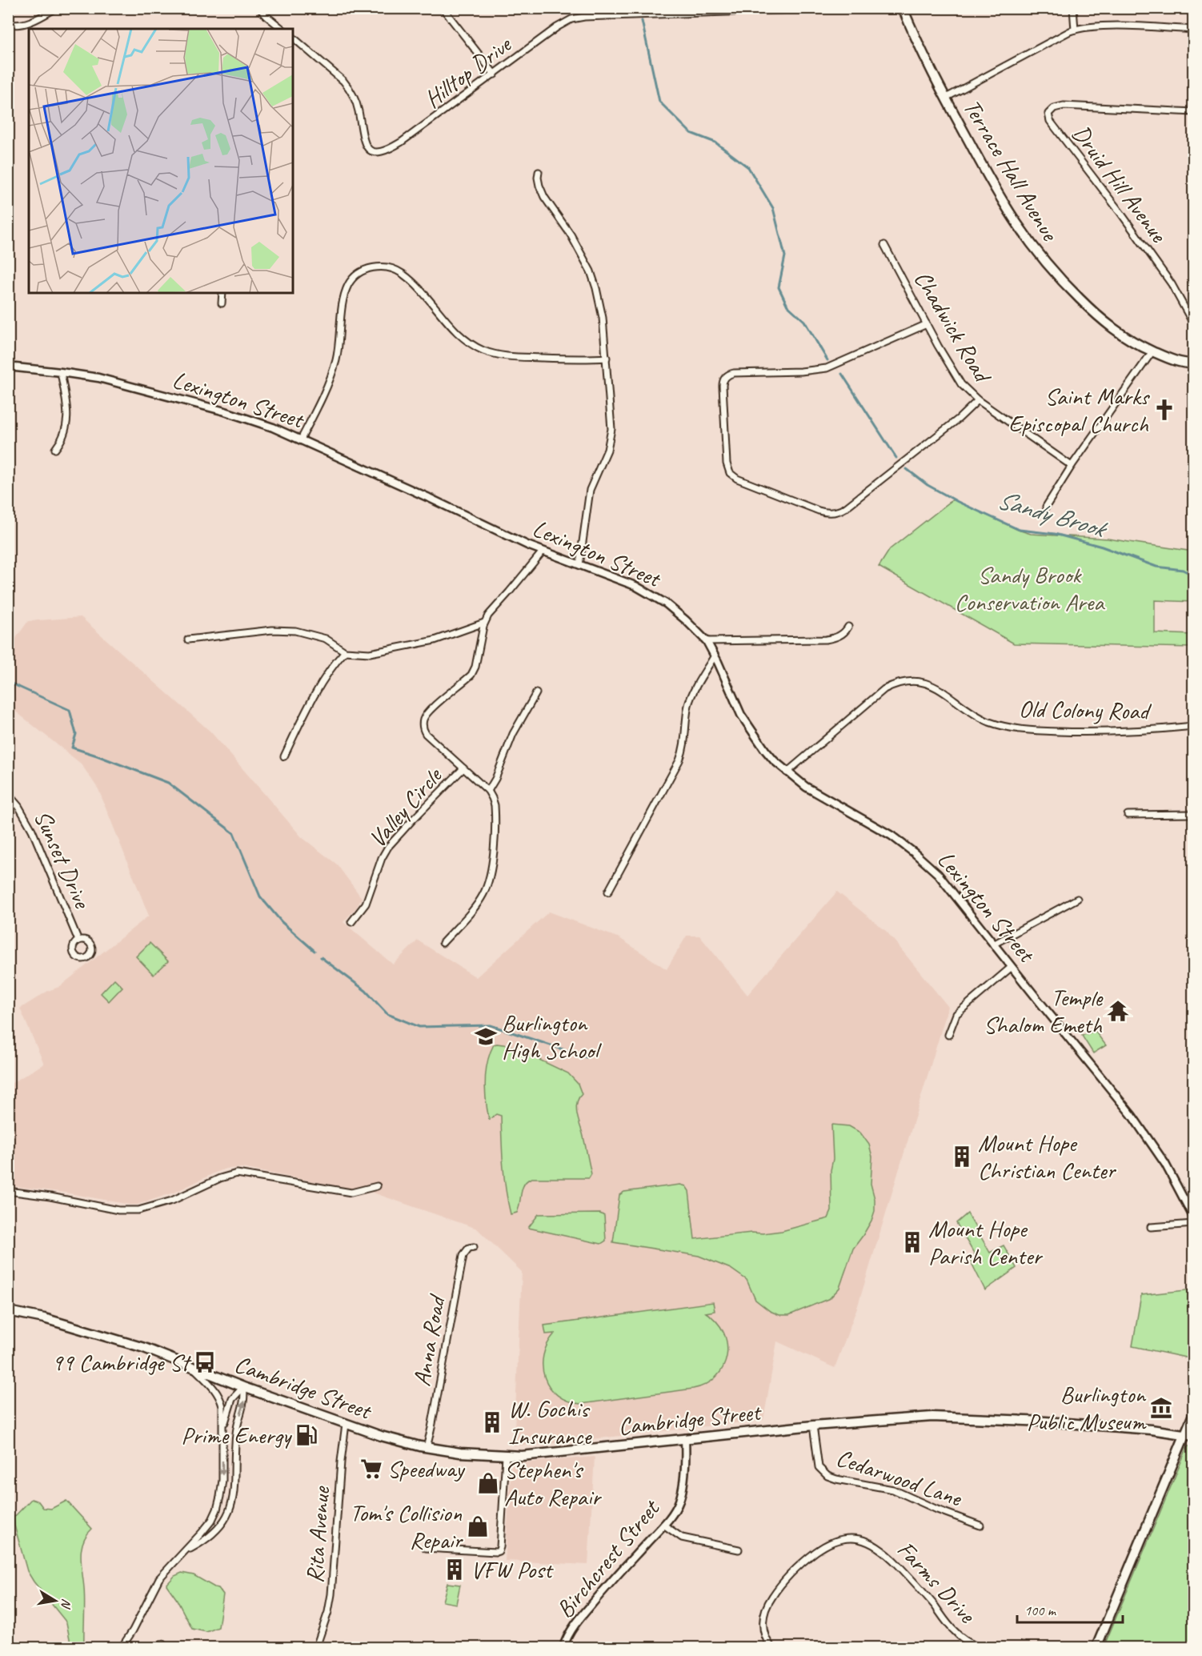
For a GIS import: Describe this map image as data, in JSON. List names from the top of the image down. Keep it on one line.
{"streets":{"main road":["Terrace Hall Avenue","Cambridge Street"],"street":["Hilltop Drive","Druid Hill Avenue","Chadwick Road","Lexington Street","Old Colony Road","Valley Circle","Sunset Drive","Anna Road","Cedarwood Lane","Rita Avenue","Birchcrest Street","Farms Drive"]},"crossings":[["Lexington Street","Old Colony Road"],["Anna Road","Cambridge Street"],["Cambridge Street","Cedarwood Lane"],["Cambridge Street","Rita Avenue"],["Cambridge Street","Birchcrest Street"]],"water":["Sandy Brook"],"parks":["Sandy Brook Conservation Area"],"places":{"church":["Saint Marks Episcopal Church"],"temple":["Temple Shalom Emeth"],"school or university":["Burlington High School"],"building":["Mount Hope Christian Center","Mount Hope Parish Center","W. Gochis Insurance","VFW Post"],"bus stop":["99 Cambridge St"],"museum":["Burlington Public Museum"],"fuel station":["Prime Energy"],"supermarket":["Speedway"],"shop":["Stephen's Auto Repair","Tom's Collision Repair"]},"scale_bar":"100 m","north":"right"}
